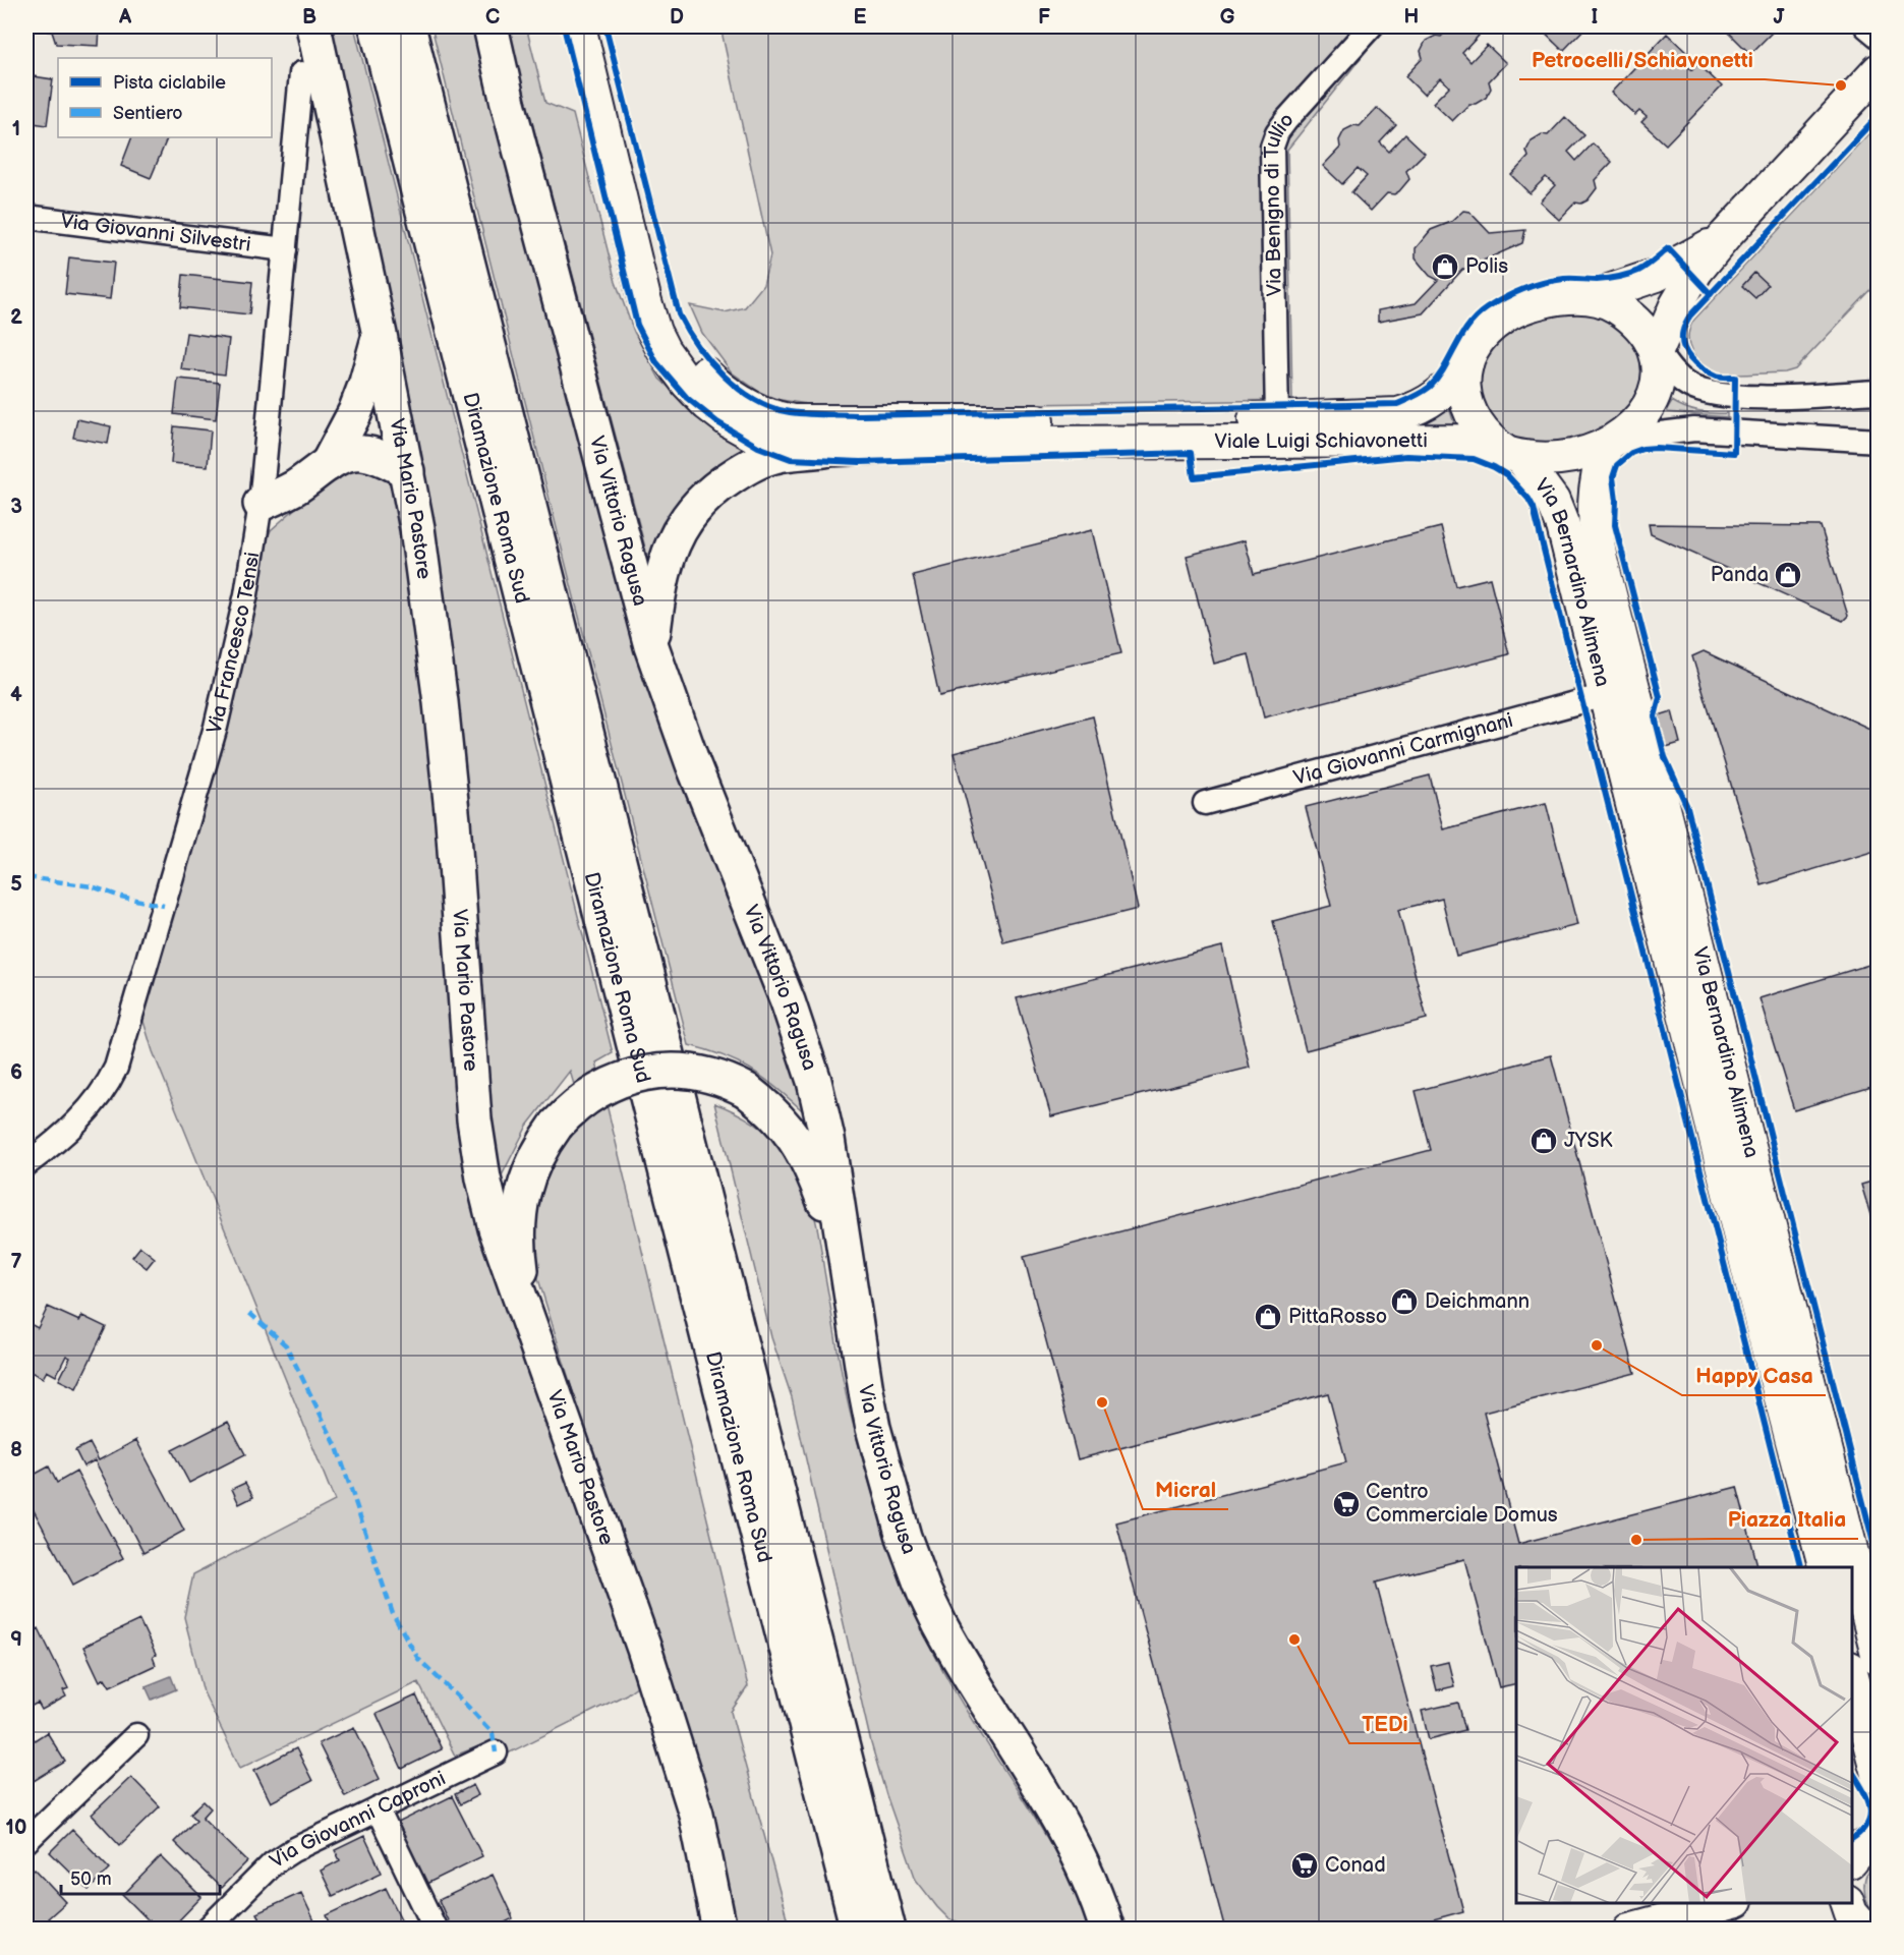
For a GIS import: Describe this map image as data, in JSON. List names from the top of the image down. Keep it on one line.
{"streets":{"highway":["Diramazione Roma Sud","Via Mario Pastore","Via Vittorio Ragusa"],"street":["Via Benigno di Tullio","Via Giovanni Silvestri","Viale Luigi Schiavonetti","Via Bernardino Alimena","Via Francesco Tensi","Via Giovanni Carmignani","Via Giovanni Caproni"]},"crossings":[["Via Benigno di Tullio","Viale Luigi Schiavonetti"],["Via Giovanni Silvestri","Via Francesco Tensi"],["Viale Luigi Schiavonetti","Via Bernardino Alimena"],["Via Bernardino Alimena","Via Giovanni Carmignani"]],"places":{"other":["Petrocelli/Schiavonetti","Happy Casa","Micral","Piazza Italia","TEDi"],"shop":["Polis","Panda","JYSK","Deichmann","PittaRosso"],"supermarket":["Centro Commerciale Domus","Conad"]},"legend":["Pista ciclabile","Sentiero"],"scale_bar":"50 m","grid":{"columns":["A","B","C","D","E","F","G","H","I","J"],"rows":["1","2","3","4","5","6","7","8","9","10"]}}
